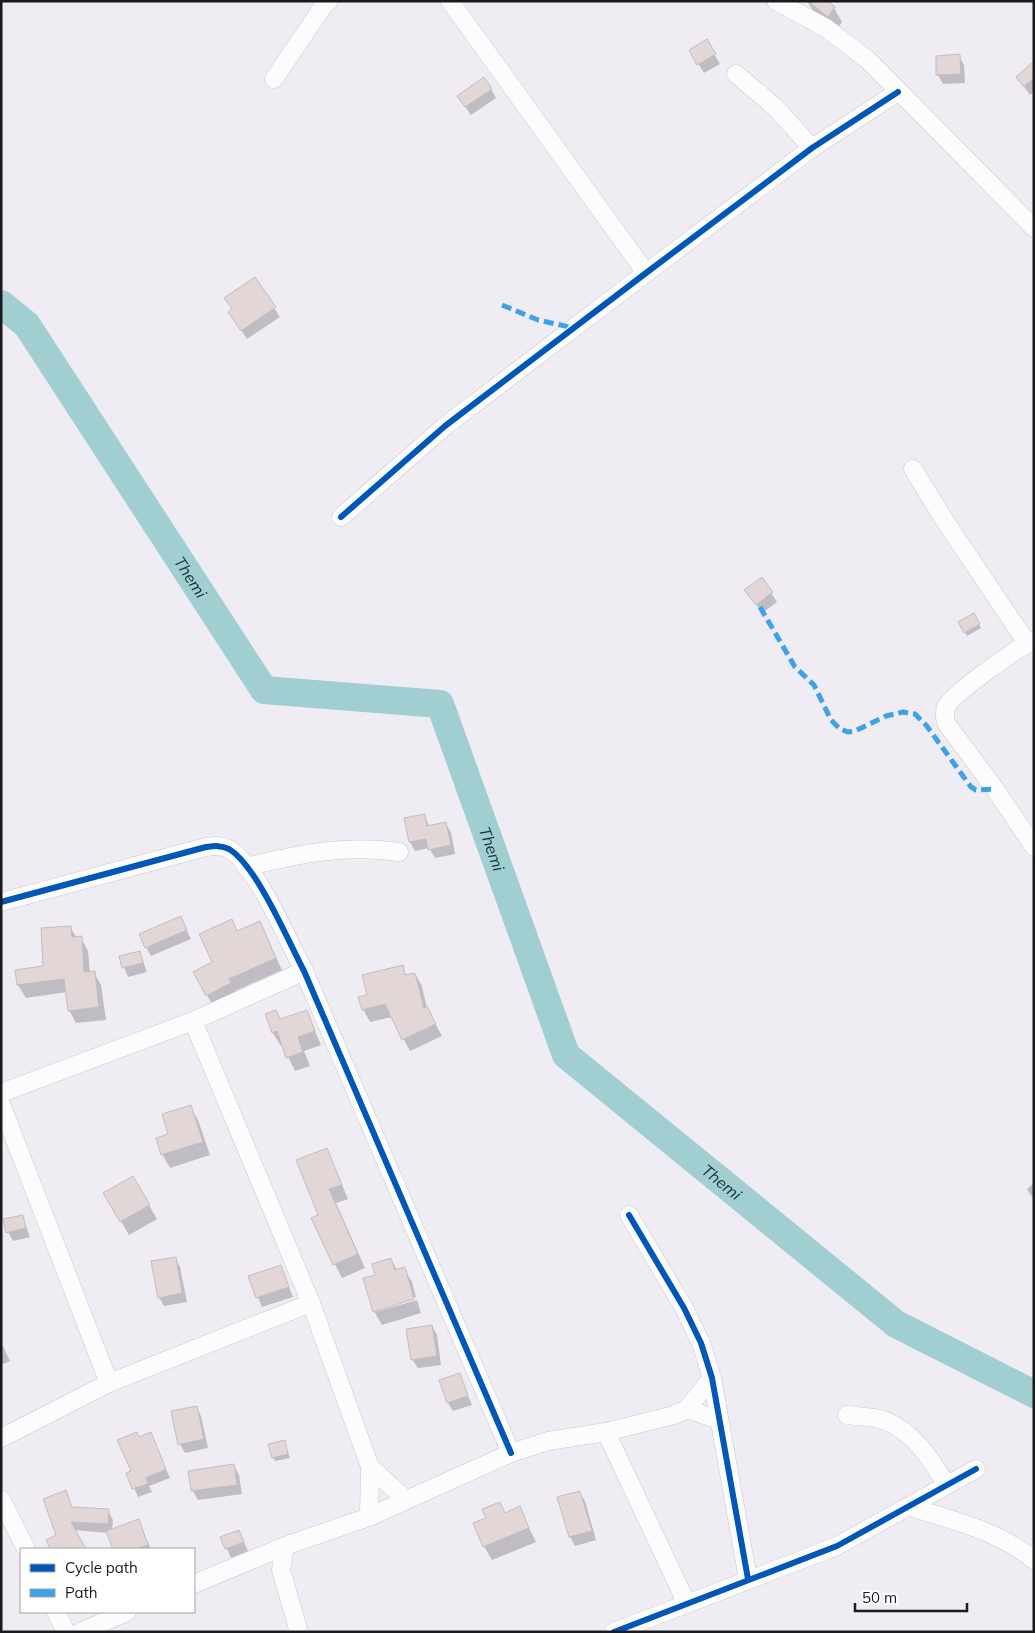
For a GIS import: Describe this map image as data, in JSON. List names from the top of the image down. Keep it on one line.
{"water":["Themi"],"legend":["Cycle path","Path"],"scale_bar":"50 m"}
